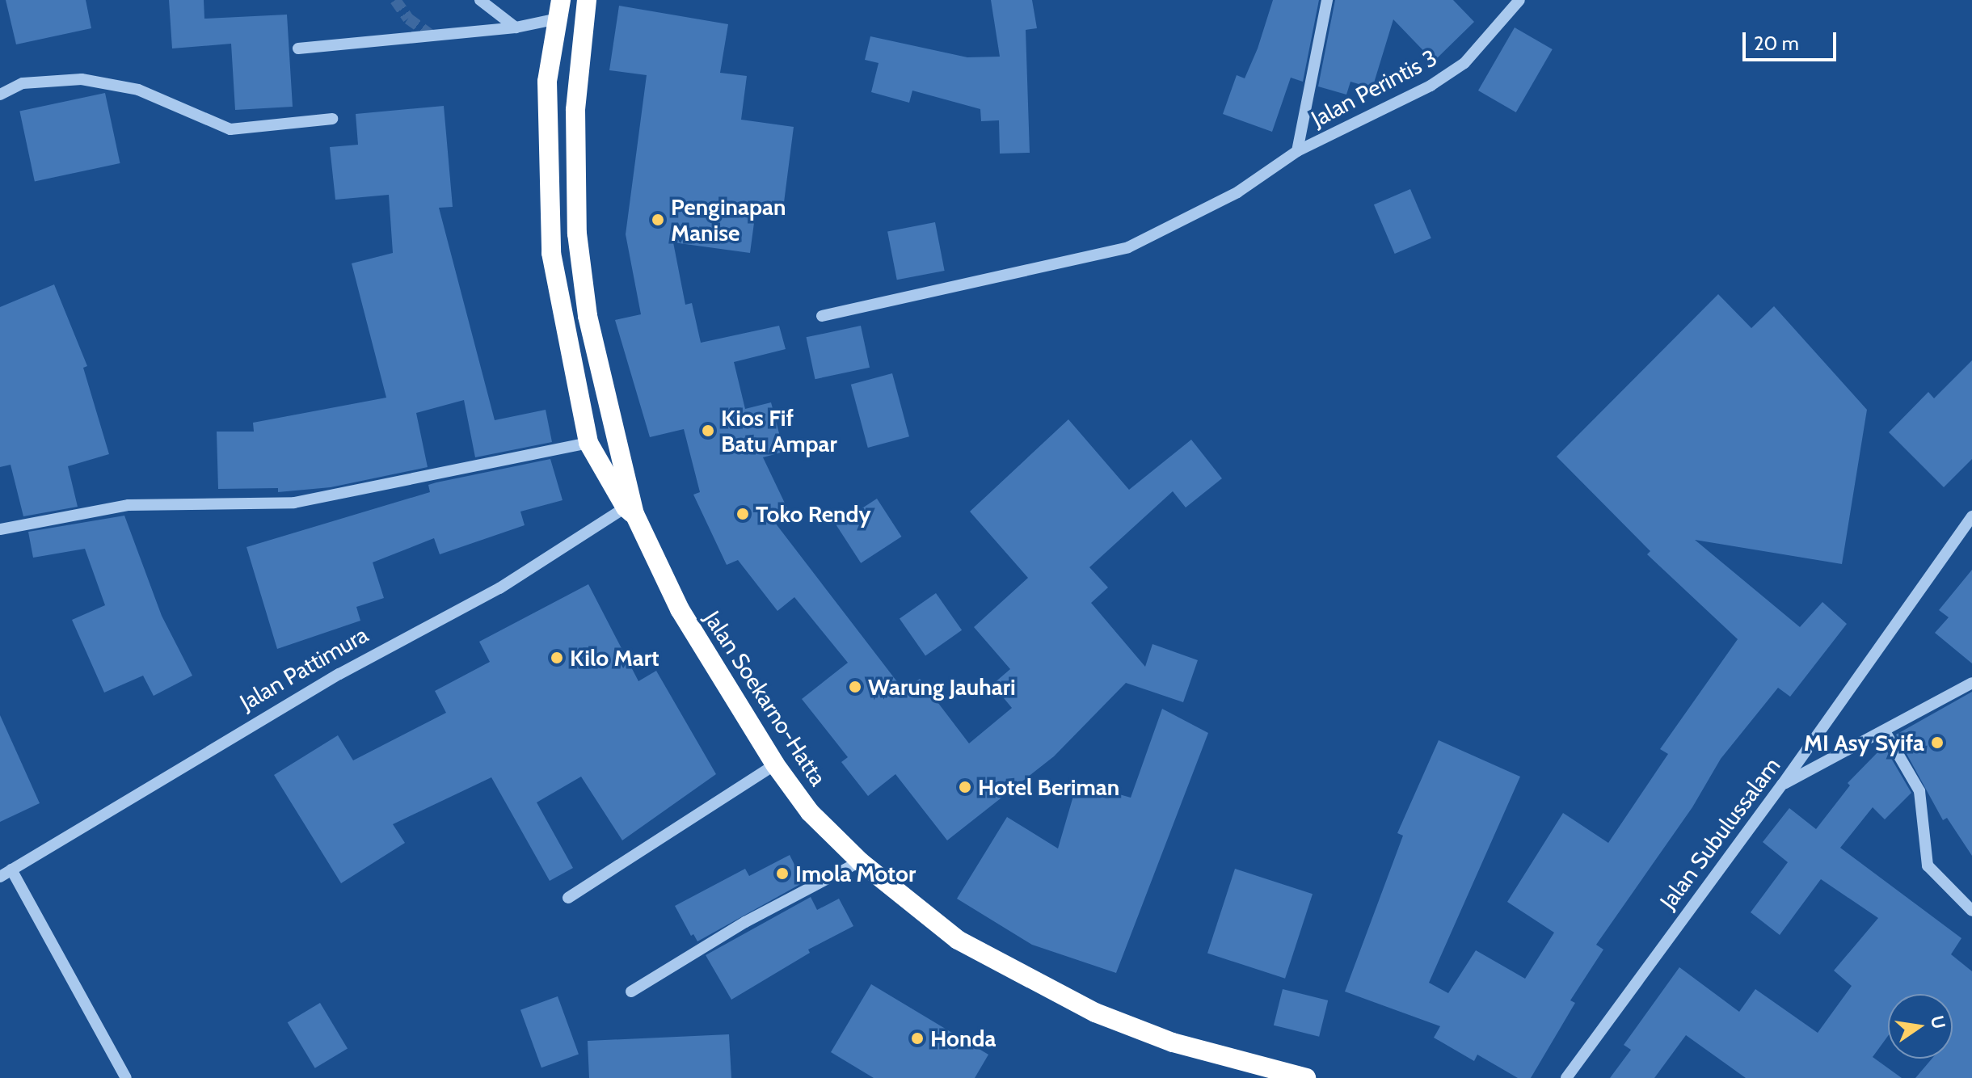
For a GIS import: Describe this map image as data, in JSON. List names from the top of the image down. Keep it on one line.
{"streets":{"highway":["Jalan Soekarno-Hatta"],"street":["Jalan Perintis 3","Jalan Pattimura","Jalan Subulussalam"]},"crossings":[["Jalan Pattimura","Jalan Soekarno-Hatta"]],"places":["Penginapan Manise","Kios Fif Batu Ampar","Toko Rendy","Kilo Mart","Warung Jauhari","MI Asy Syifa","Hotel Beriman","Imola Motor","Honda"],"scale_bar":"20 m","north":"right"}
